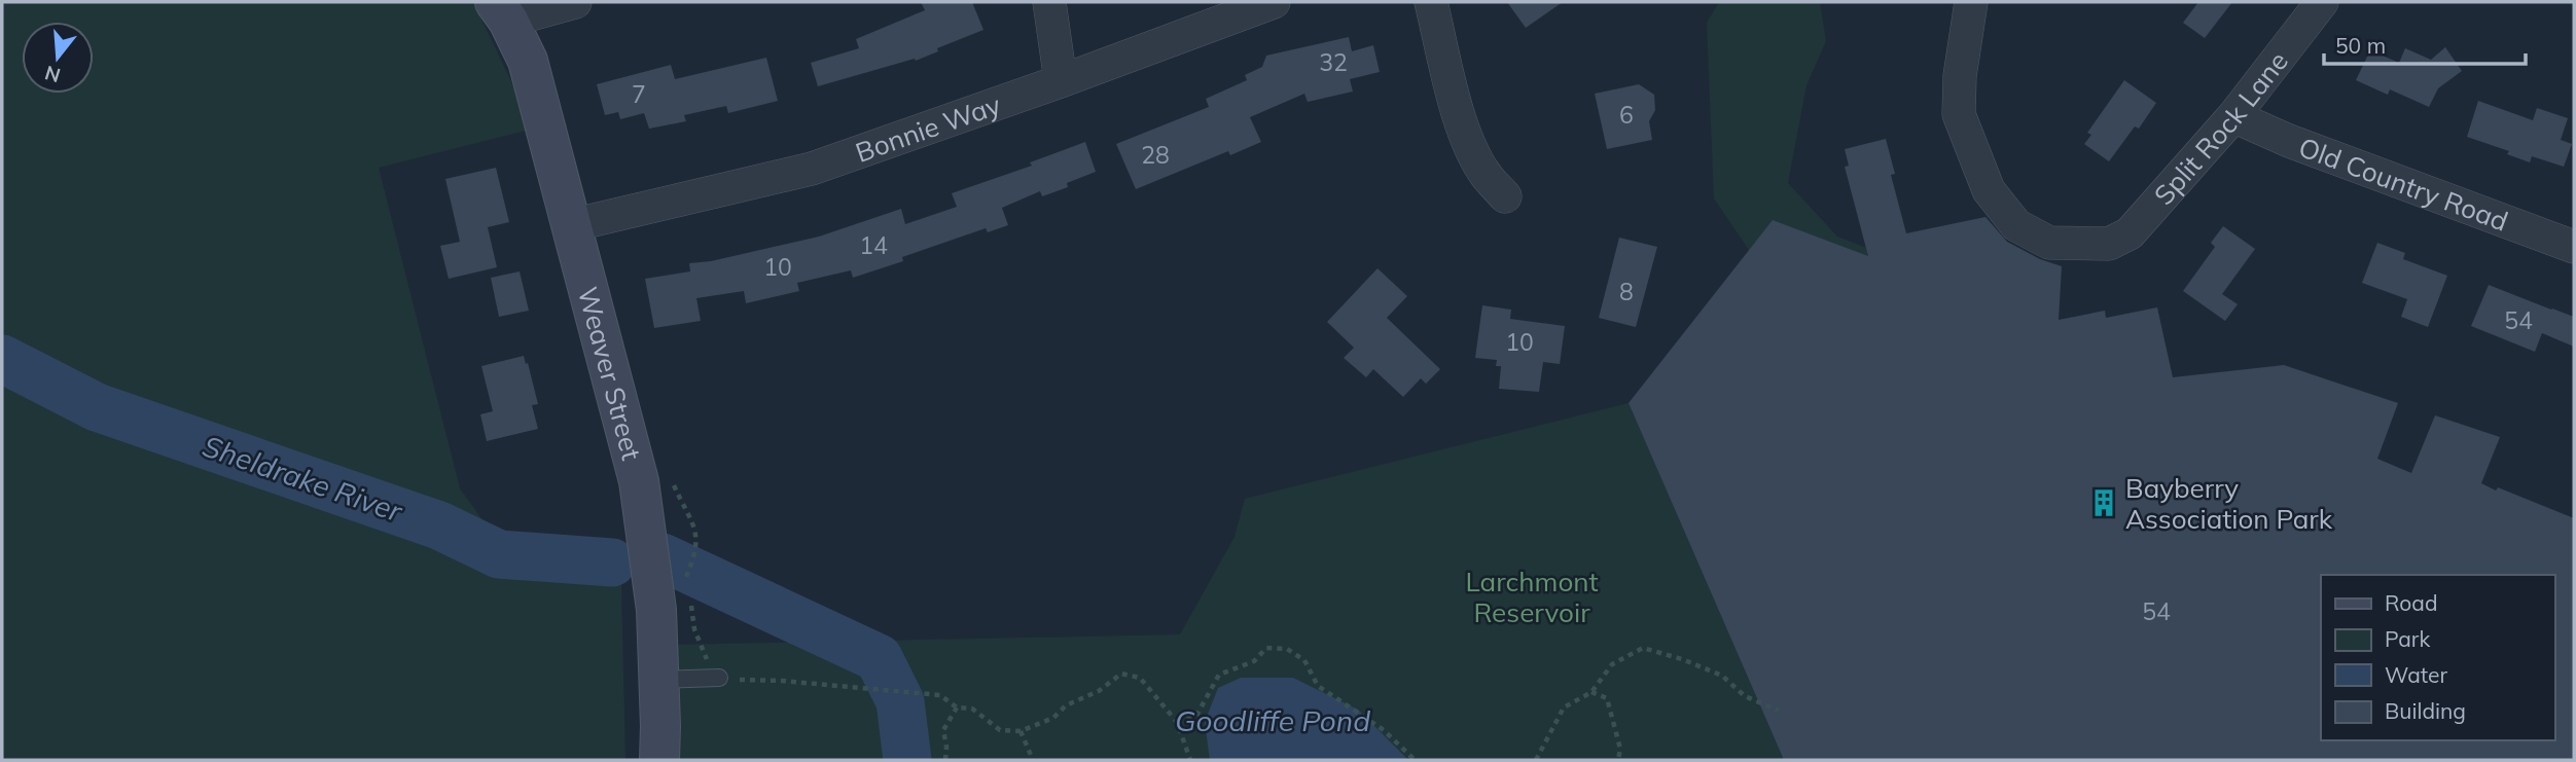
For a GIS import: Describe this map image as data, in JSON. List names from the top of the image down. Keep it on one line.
{"streets":{"main road":["Weaver Street"],"street":["Split Rock Lane","Bonnie Way","Old Country Road"]},"crossings":[["Split Rock Lane","Old Country Road"],["Bonnie Way","Weaver Street"]],"water":["Sheldrake River","Goodliffe Pond"],"parks":["Larchmont Reservoir"],"places":{"building":["Bayberry Association Park"]},"house_numbers":["32","7","6","28","14","10","8","54","10","54"],"legend":["Road","Park","Water","Building"],"scale_bar":"50 m","north":"bottom"}
